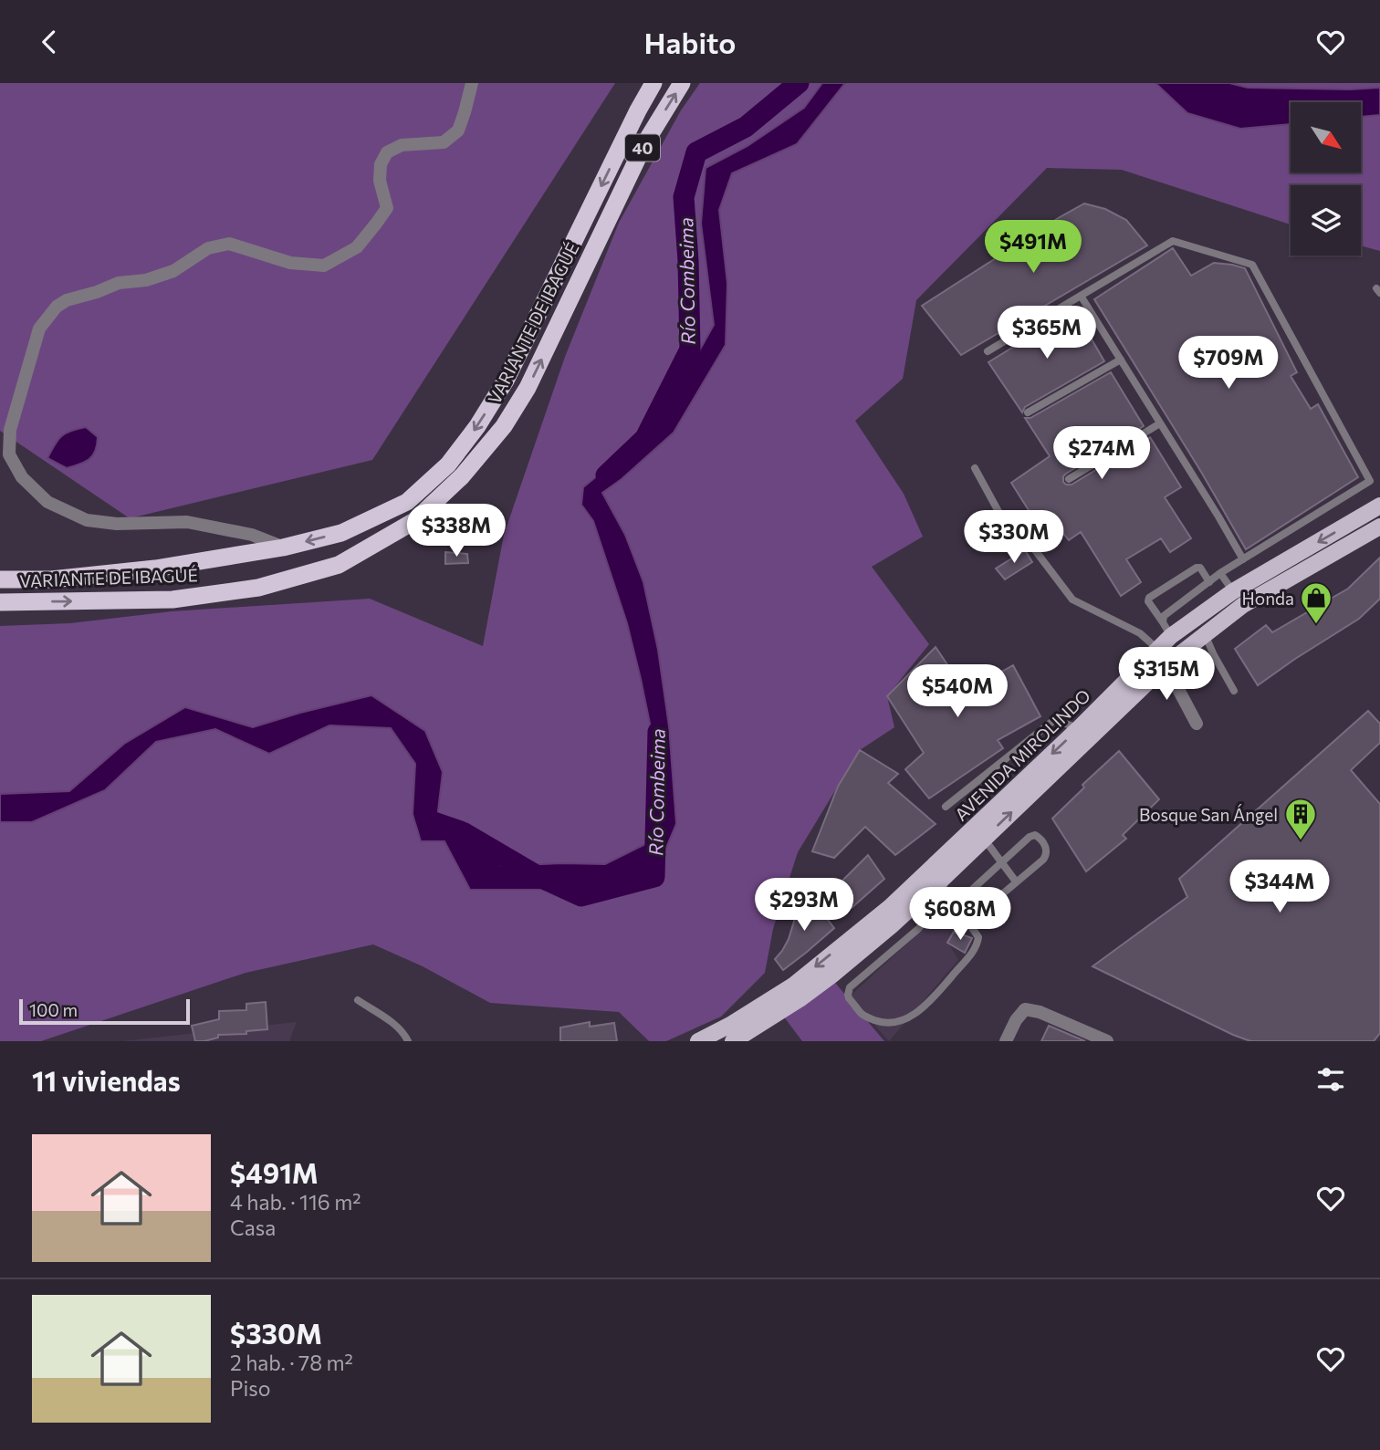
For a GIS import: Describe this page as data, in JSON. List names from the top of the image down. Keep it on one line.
{"streets":{"highway":["40","VARIANTE DE IBAGUÉ"],"main road":["AVENIDA MIROLINDO"]},"water":["Río Combeima"],"places":{"shop":["Honda"],"building":["Bosque San Ángel"]},"scale_bar":"100 m","north":"bottom right","page":{"header":"Habito","price":["$491M","$365M","$709M","$274M","$338M","$330M","$315M","$540M","$344M","$293M","$608M"],"scale":"100 m","heading":"11 viviendas","list":[{"name":"$491M","note":"4 hab. · 116 m² · Casa"},{"name":"$330M","note":"2 hab. · 78 m² · Piso"}]}}
